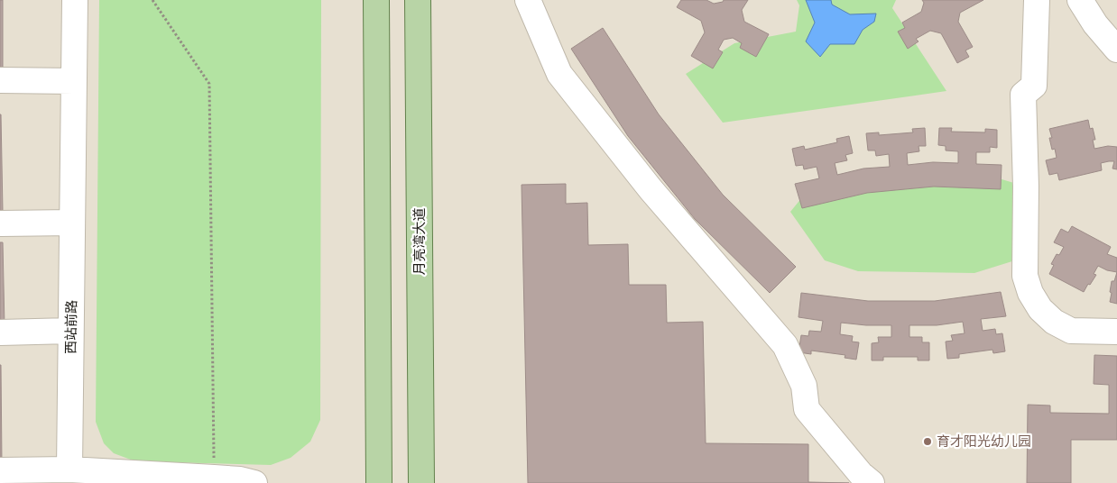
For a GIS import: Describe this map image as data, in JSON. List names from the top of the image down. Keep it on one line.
{"streets":{"main road":["月亮湾大道"],"street":["西站前路"]},"places":["育才阳光幼儿园"]}
